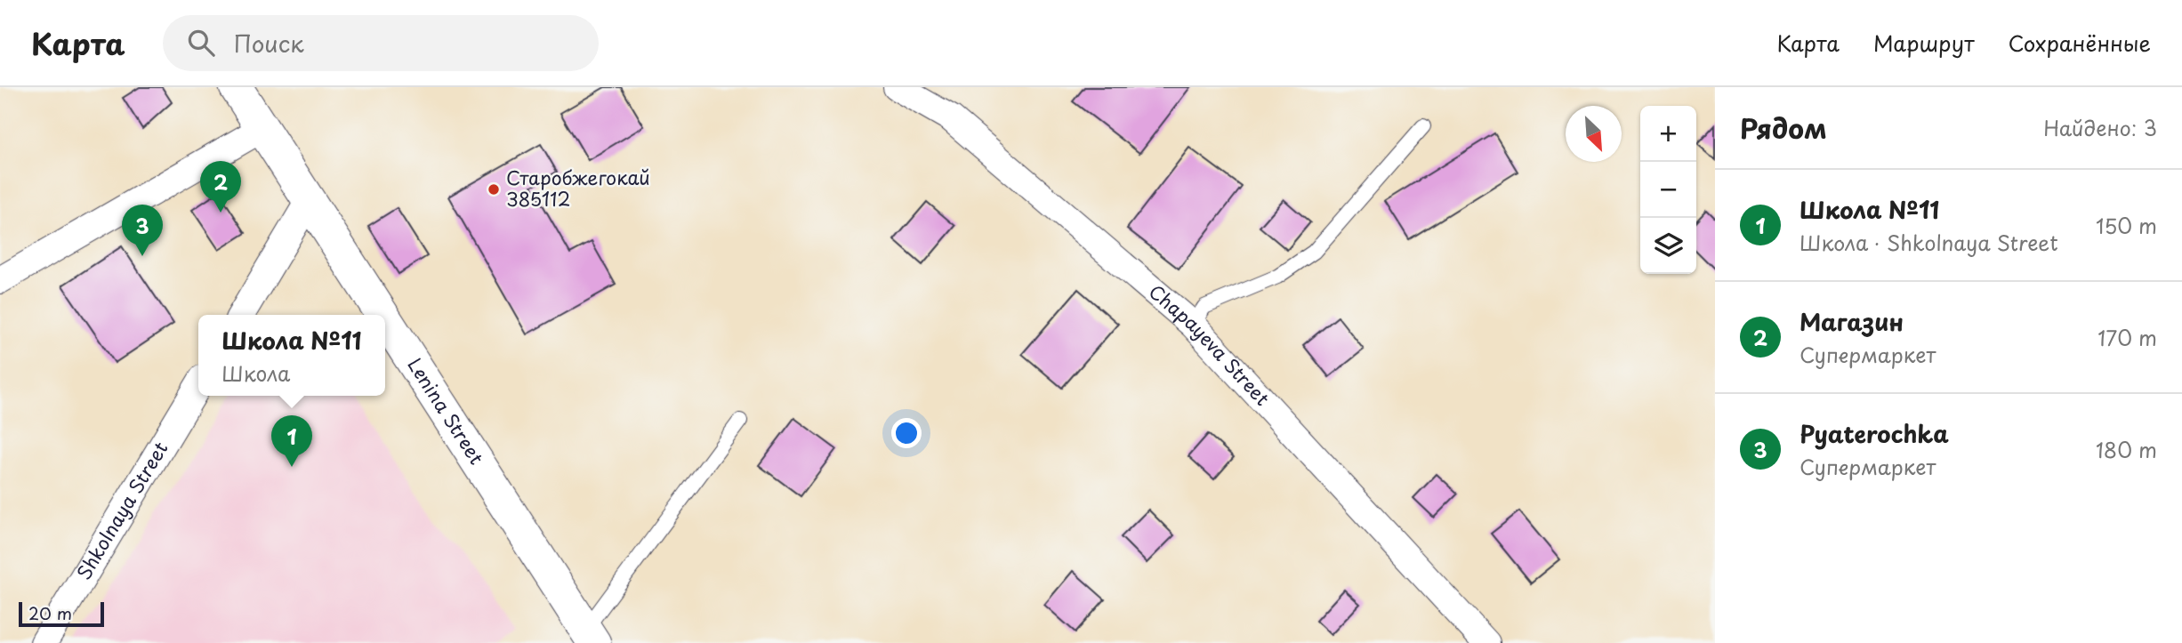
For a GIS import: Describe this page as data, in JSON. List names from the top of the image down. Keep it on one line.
{"streets":{"street":["Chapayeva Street","Lenina Street","Shkolnaya Street"]},"places":["Старобжегокай 385112"],"scale_bar":"20 m","north":"bottom right","page":{"header":"Карта","search":"Поиск","nav":["Карта","Маршрут","Сохранённые"],"heading":["Рядом","Найдено: 3"],"map_buttons":["+","−"],"pins":["2","3","1"],"list":[{"mark":"1","name":"Школа №11","note":"Школа · Shkolnaya Street","value":"150 m"},{"mark":"2","name":"Магазин","note":"Супермаркет","value":"170 m"},{"mark":"3","name":"Pyaterochka","note":"Супермаркет","value":"180 m"}],"popup":["Школа №11","Школа"],"scale":"20 m"}}
